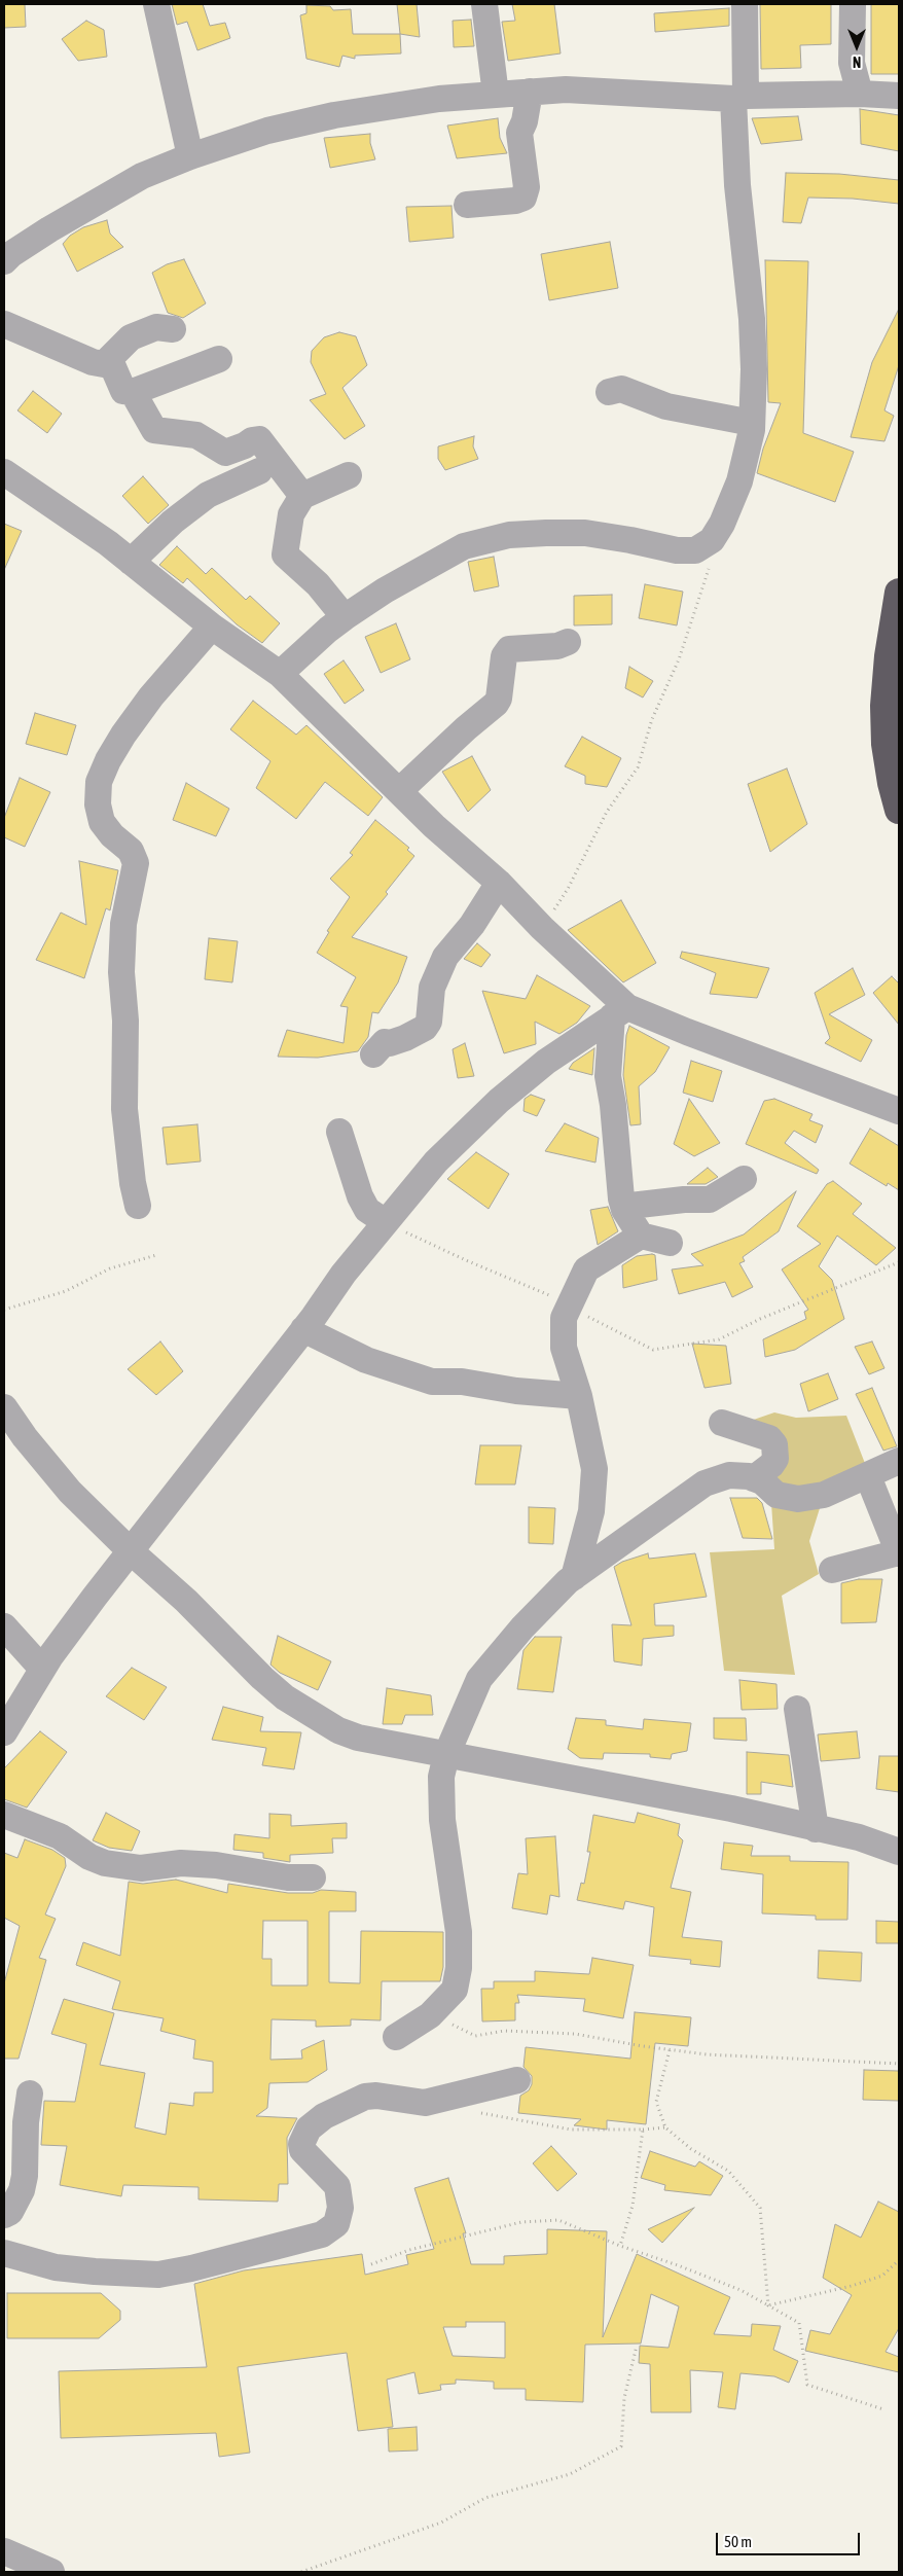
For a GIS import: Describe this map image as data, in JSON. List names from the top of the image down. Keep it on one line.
{"scale_bar":"50 m","north":"bottom"}
